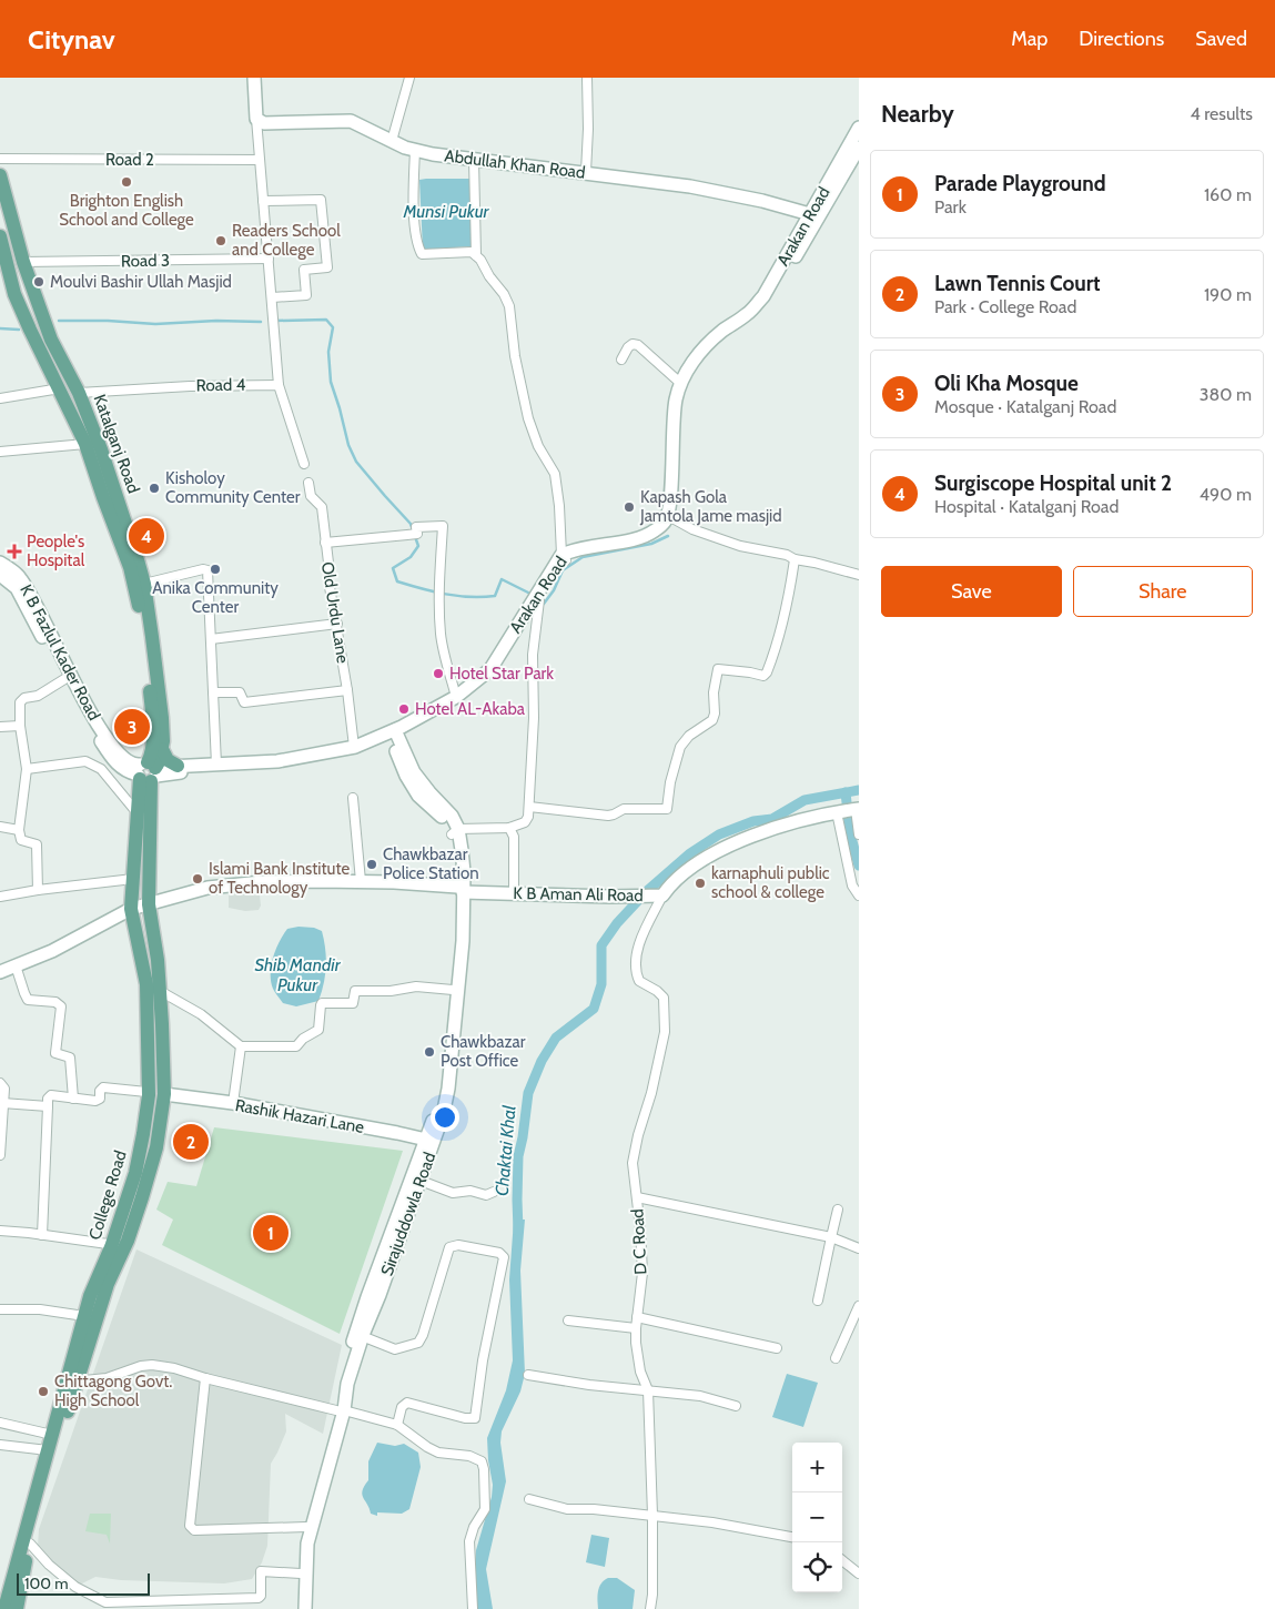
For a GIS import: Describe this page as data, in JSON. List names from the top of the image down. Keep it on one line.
{"streets":{"main road":["Abdullah Khan Road","Arakan Road","Katalganj Road","K B Fazlul Kader Road","K B Aman Ali Road","Rashik Hazari Lane","College Road","Sirajuddowla Road"],"street":["Road 2","Road 3","Road 4","Old Urdu Lane","D C Road"]},"crossings":[["Abdullah Khan Road","Arakan Road"],["Arakan Road","Katalganj Road"],["Arakan Road","Old Urdu Lane"],["Arakan Road","K B Fazlul Kader Road"],["Arakan Road","College Road"],["Arakan Road","Sirajuddowla Road"],["Road 3","Katalganj Road"],["Road 4","Katalganj Road"],["Katalganj Road","K B Fazlul Kader Road"],["Katalganj Road","College Road"],["K B Fazlul Kader Road","College Road"],["K B Aman Ali Road","Sirajuddowla Road"],["K B Aman Ali Road","D C Road"],["Rashik Hazari Lane","College Road"],["Rashik Hazari Lane","Sirajuddowla Road"]],"water":["Munsi Pukur","Shib Mandir Pukur","Chaktai Khal"],"places":{"other":["Brighton English School and College","Readers School and College","Moulvi Bashir Ullah Masjid","Kisholoy Community Center","Kapash Gola Jamtola Jame masjid","Anika Community Center","Hotel Star Park","Hotel AL-Akaba","Chawkbazar Police Station","Islami Bank Institute of Technology","karnaphuli public school & college","Chawkbazar Post Office","Chittagong Govt. High School"],"health":["People's Hospital"]},"scale_bar":"100 m","page":{"header":"Citynav","nav":["Map","Directions","Saved"],"heading":["Nearby","4 results"],"list":[{"mark":"1","name":"Parade Playground","note":"Park","value":"160 m"},{"mark":"2","name":"Lawn Tennis Court","note":"Park · College Road","value":"190 m"},{"mark":"3","name":"Oli Kha Mosque","note":"Mosque · Katalganj Road","value":"380 m"},{"mark":"4","name":"Surgiscope Hospital unit 2","note":"Hospital · Katalganj Road","value":"490 m"}],"pins":["4","3","2","1"],"buttons":["Save","Share"],"map_buttons":["+","−"],"scale":"100 m"}}
